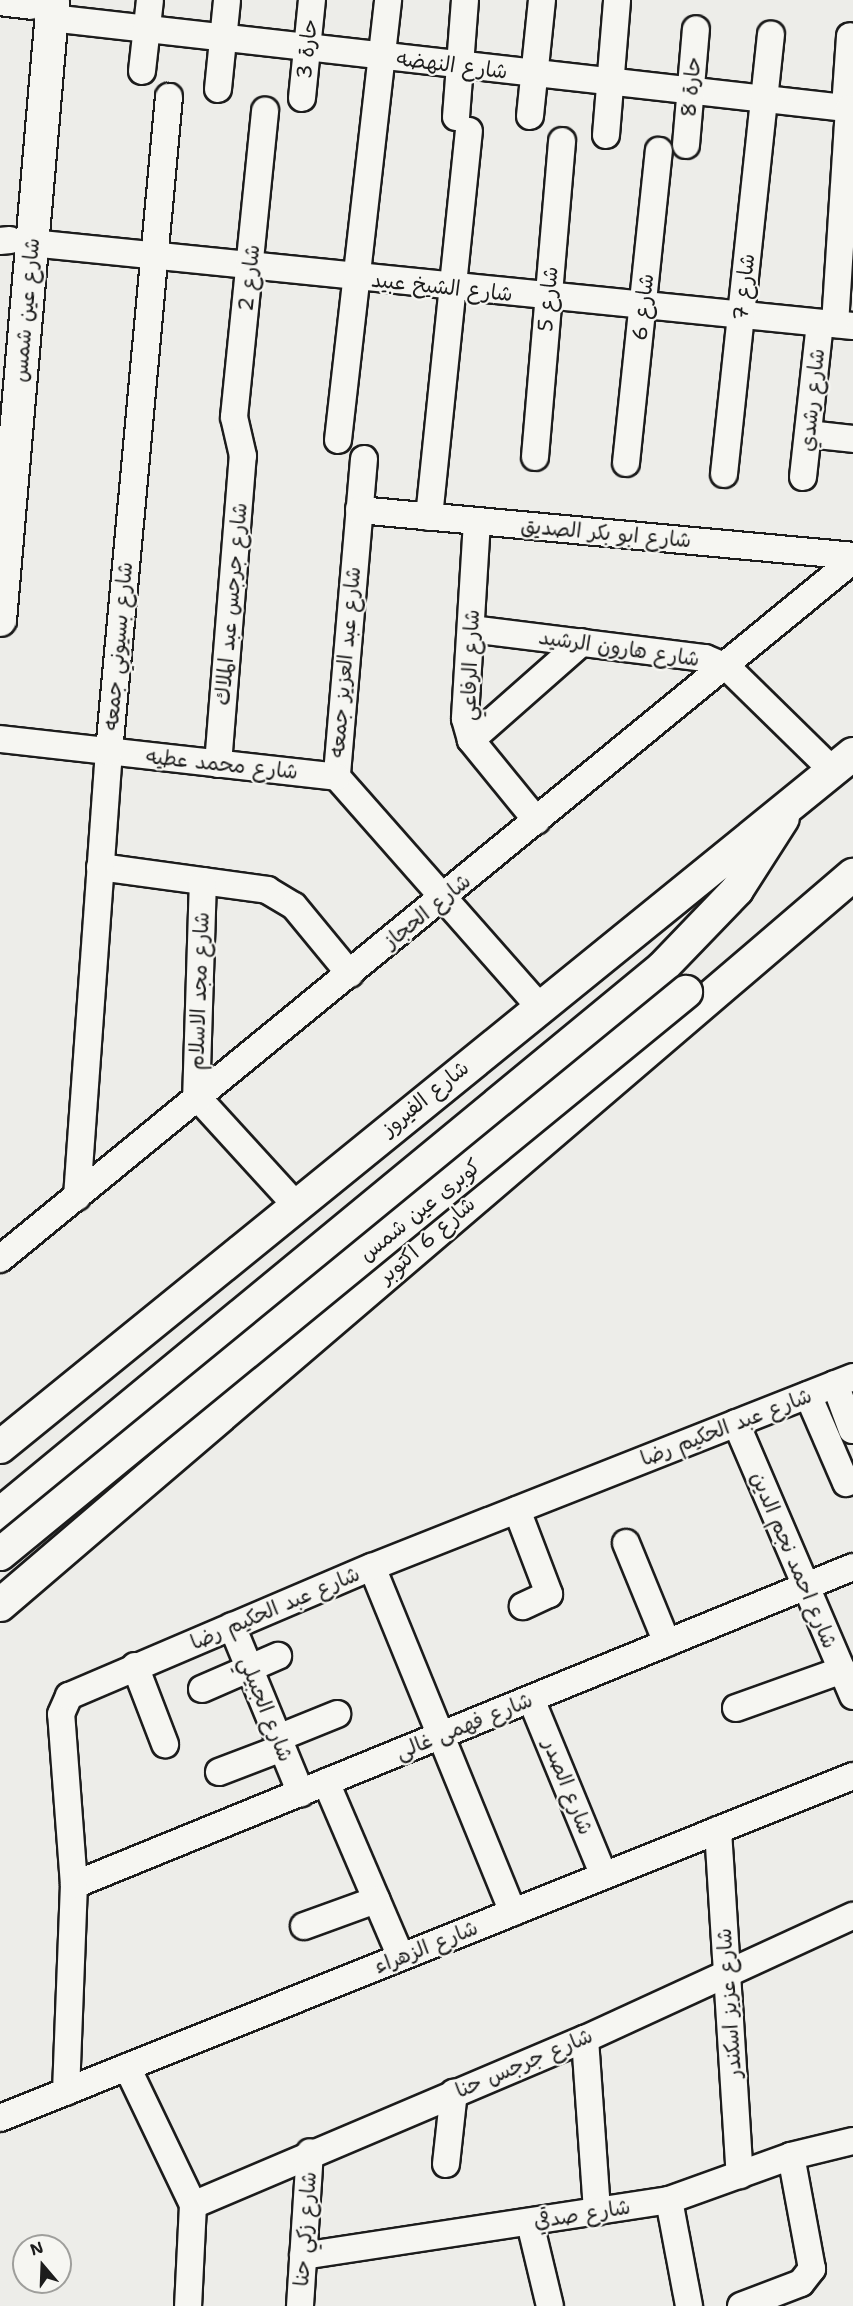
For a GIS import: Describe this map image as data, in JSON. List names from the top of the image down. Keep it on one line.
{"streets":{"main road":["شارع عين شمس","شارع الفيروز","كوبرى عين شمس","شارع 6 اكتوبر"],"street":["حارة 3","شارع النهضه","حارة 8","شارع 2","شارع الشيخ عبيد","شارع 7","شارع 5","شارع 6","شارع رشدي","شارع ابو بكر الصديق","شارع جرجس عبد الملاك","شارع بسيوني جمعه","شارع هارون الرشيد","شارع عبد العزيز جمعه","شارع الرفاعي","شارع محمد عطيه","شارع الحجاز","شارع مجد الاسلام","شارع عبد الحكيم رضا","شارع احمد نجم الدين","شارع الجبيلي","شارع فهمى غالى","شارع الصدر","شارع الزهراء","شارع عزيز اسكندر","شارع جرجس حنا","شارع صدقي","شارع زكي حنا"]},"crossings":[["حارة 3","شارع النهضه"],["شارع النهضه","حارة 8"],["شارع النهضه","شارع 7"],["شارع النهضه","شارع عين شمس"],["شارع النهضه","شارع رشدي"],["شارع 2","شارع الشيخ عبيد"],["شارع 2","شارع جرجس عبد الملاك"],["شارع الشيخ عبيد","شارع 7"],["شارع الشيخ عبيد","شارع 5"],["شارع الشيخ عبيد","شارع 6"],["شارع الشيخ عبيد","شارع عين شمس"],["شارع الشيخ عبيد","شارع رشدي"],["شارع الشيخ عبيد","شارع بسيوني جمعه"],["شارع ابو بكر الصديق","شارع عبد العزيز جمعه"],["شارع ابو بكر الصديق","شارع الرفاعي"],["شارع ابو بكر الصديق","شارع الحجاز"],["شارع جرجس عبد الملاك","شارع محمد عطيه"],["شارع بسيوني جمعه","شارع محمد عطيه"],["شارع بسيوني جمعه","شارع الحجاز"],["شارع هارون الرشيد","شارع الرفاعي"],["شارع هارون الرشيد","شارع الحجاز"],["شارع هارون الرشيد","شارع الفيروز"],["شارع عبد العزيز جمعه","شارع محمد عطيه"],["شارع عبد العزيز جمعه","شارع الحجاز"],["شارع عبد العزيز جمعه","شارع الفيروز"],["شارع الرفاعي","شارع الحجاز"],["شارع الحجاز","شارع مجد الاسلام"],["شارع الفيروز","كوبرى عين شمس"],["كوبرى عين شمس","شارع 6 اكتوبر"],["شارع عبد الحكيم رضا","شارع احمد نجم الدين"],["شارع عبد الحكيم رضا","شارع الجبيلي"],["شارع عبد الحكيم رضا","شارع فهمى غالى"],["شارع عبد الحكيم رضا","شارع الزهراء"],["شارع احمد نجم الدين","شارع فهمى غالى"],["شارع الجبيلي","شارع فهمى غالى"],["شارع فهمى غالى","شارع الصدر"],["شارع الصدر","شارع الزهراء"],["شارع الزهراء","شارع عزيز اسكندر"],["شارع عزيز اسكندر","شارع جرجس حنا"],["شارع عزيز اسكندر","شارع صدقي"],["شارع جرجس حنا","شارع زكي حنا"],["شارع صدقي","شارع زكي حنا"]],"north":"top"}
